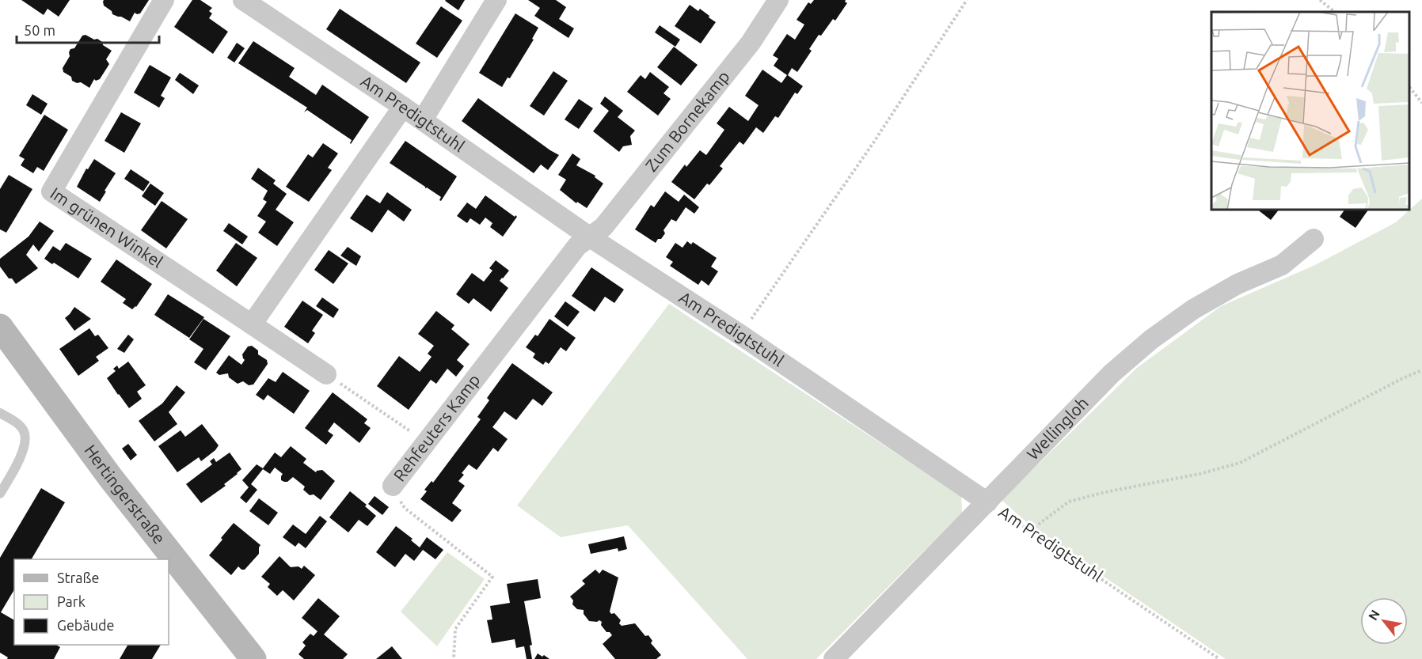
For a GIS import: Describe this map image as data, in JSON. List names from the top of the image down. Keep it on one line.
{"streets":{"street":["Am Predigtstuhl","Zum Bornekamp","Im grünen Winkel","Rehfeuters Kamp","Wellingloh","Hertingerstraße"]},"crossings":[["Am Predigtstuhl","Zum Bornekamp"],["Am Predigtstuhl","Rehfeuters Kamp"],["Am Predigtstuhl","Wellingloh"],["Zum Bornekamp","Rehfeuters Kamp"]],"legend":["Straße","Park","Gebäude"],"scale_bar":"50 m","north":"top left"}
